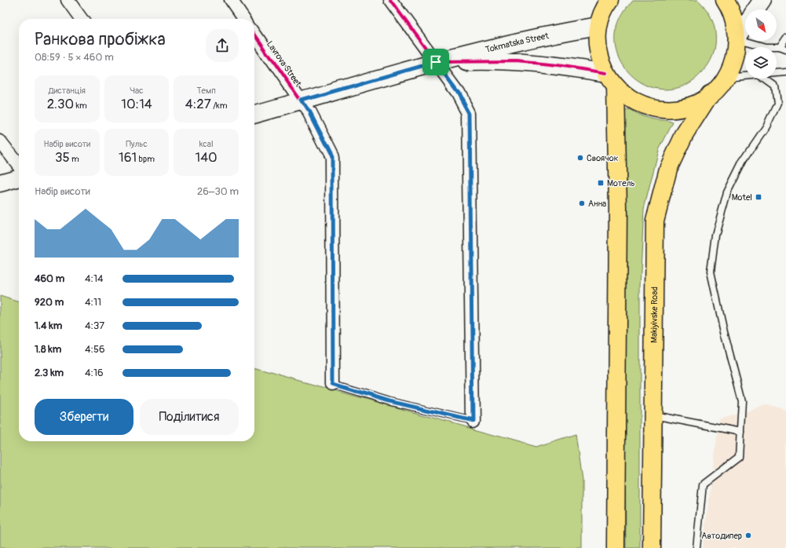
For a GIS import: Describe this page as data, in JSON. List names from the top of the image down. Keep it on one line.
{"streets":{"main road":["Makiyivske Road"],"street":["Tokmatska Street","Lavrova Street"]},"crossings":[["Tokmatska Street","Lavrova Street"]],"places":{"other":["Своячок","Анна","Автодипер"],"transit":["Мотель","Motel"]},"north":"bottom right","page":{"heading":["Ранкова пробіжка","08:59 · 5 × 460 m"],"stats":[["Дистанція","2.30 km"],["Час","10:14"],["Темп","4:27 /km"],["Набір висоти","35 m"],["Пульс","161 bpm"],["kcal","140"]],"chart":["Набір висоти","26–30 m"],"list":[{"name":"460 m","note":"4:14"},{"name":"920 m","note":"4:11"},{"name":"1.4 km","note":"4:37"},{"name":"1.8 km","note":"4:56"},{"name":"2.3 km","note":"4:16"}],"buttons":["Зберегти","Поділитися"]}}
